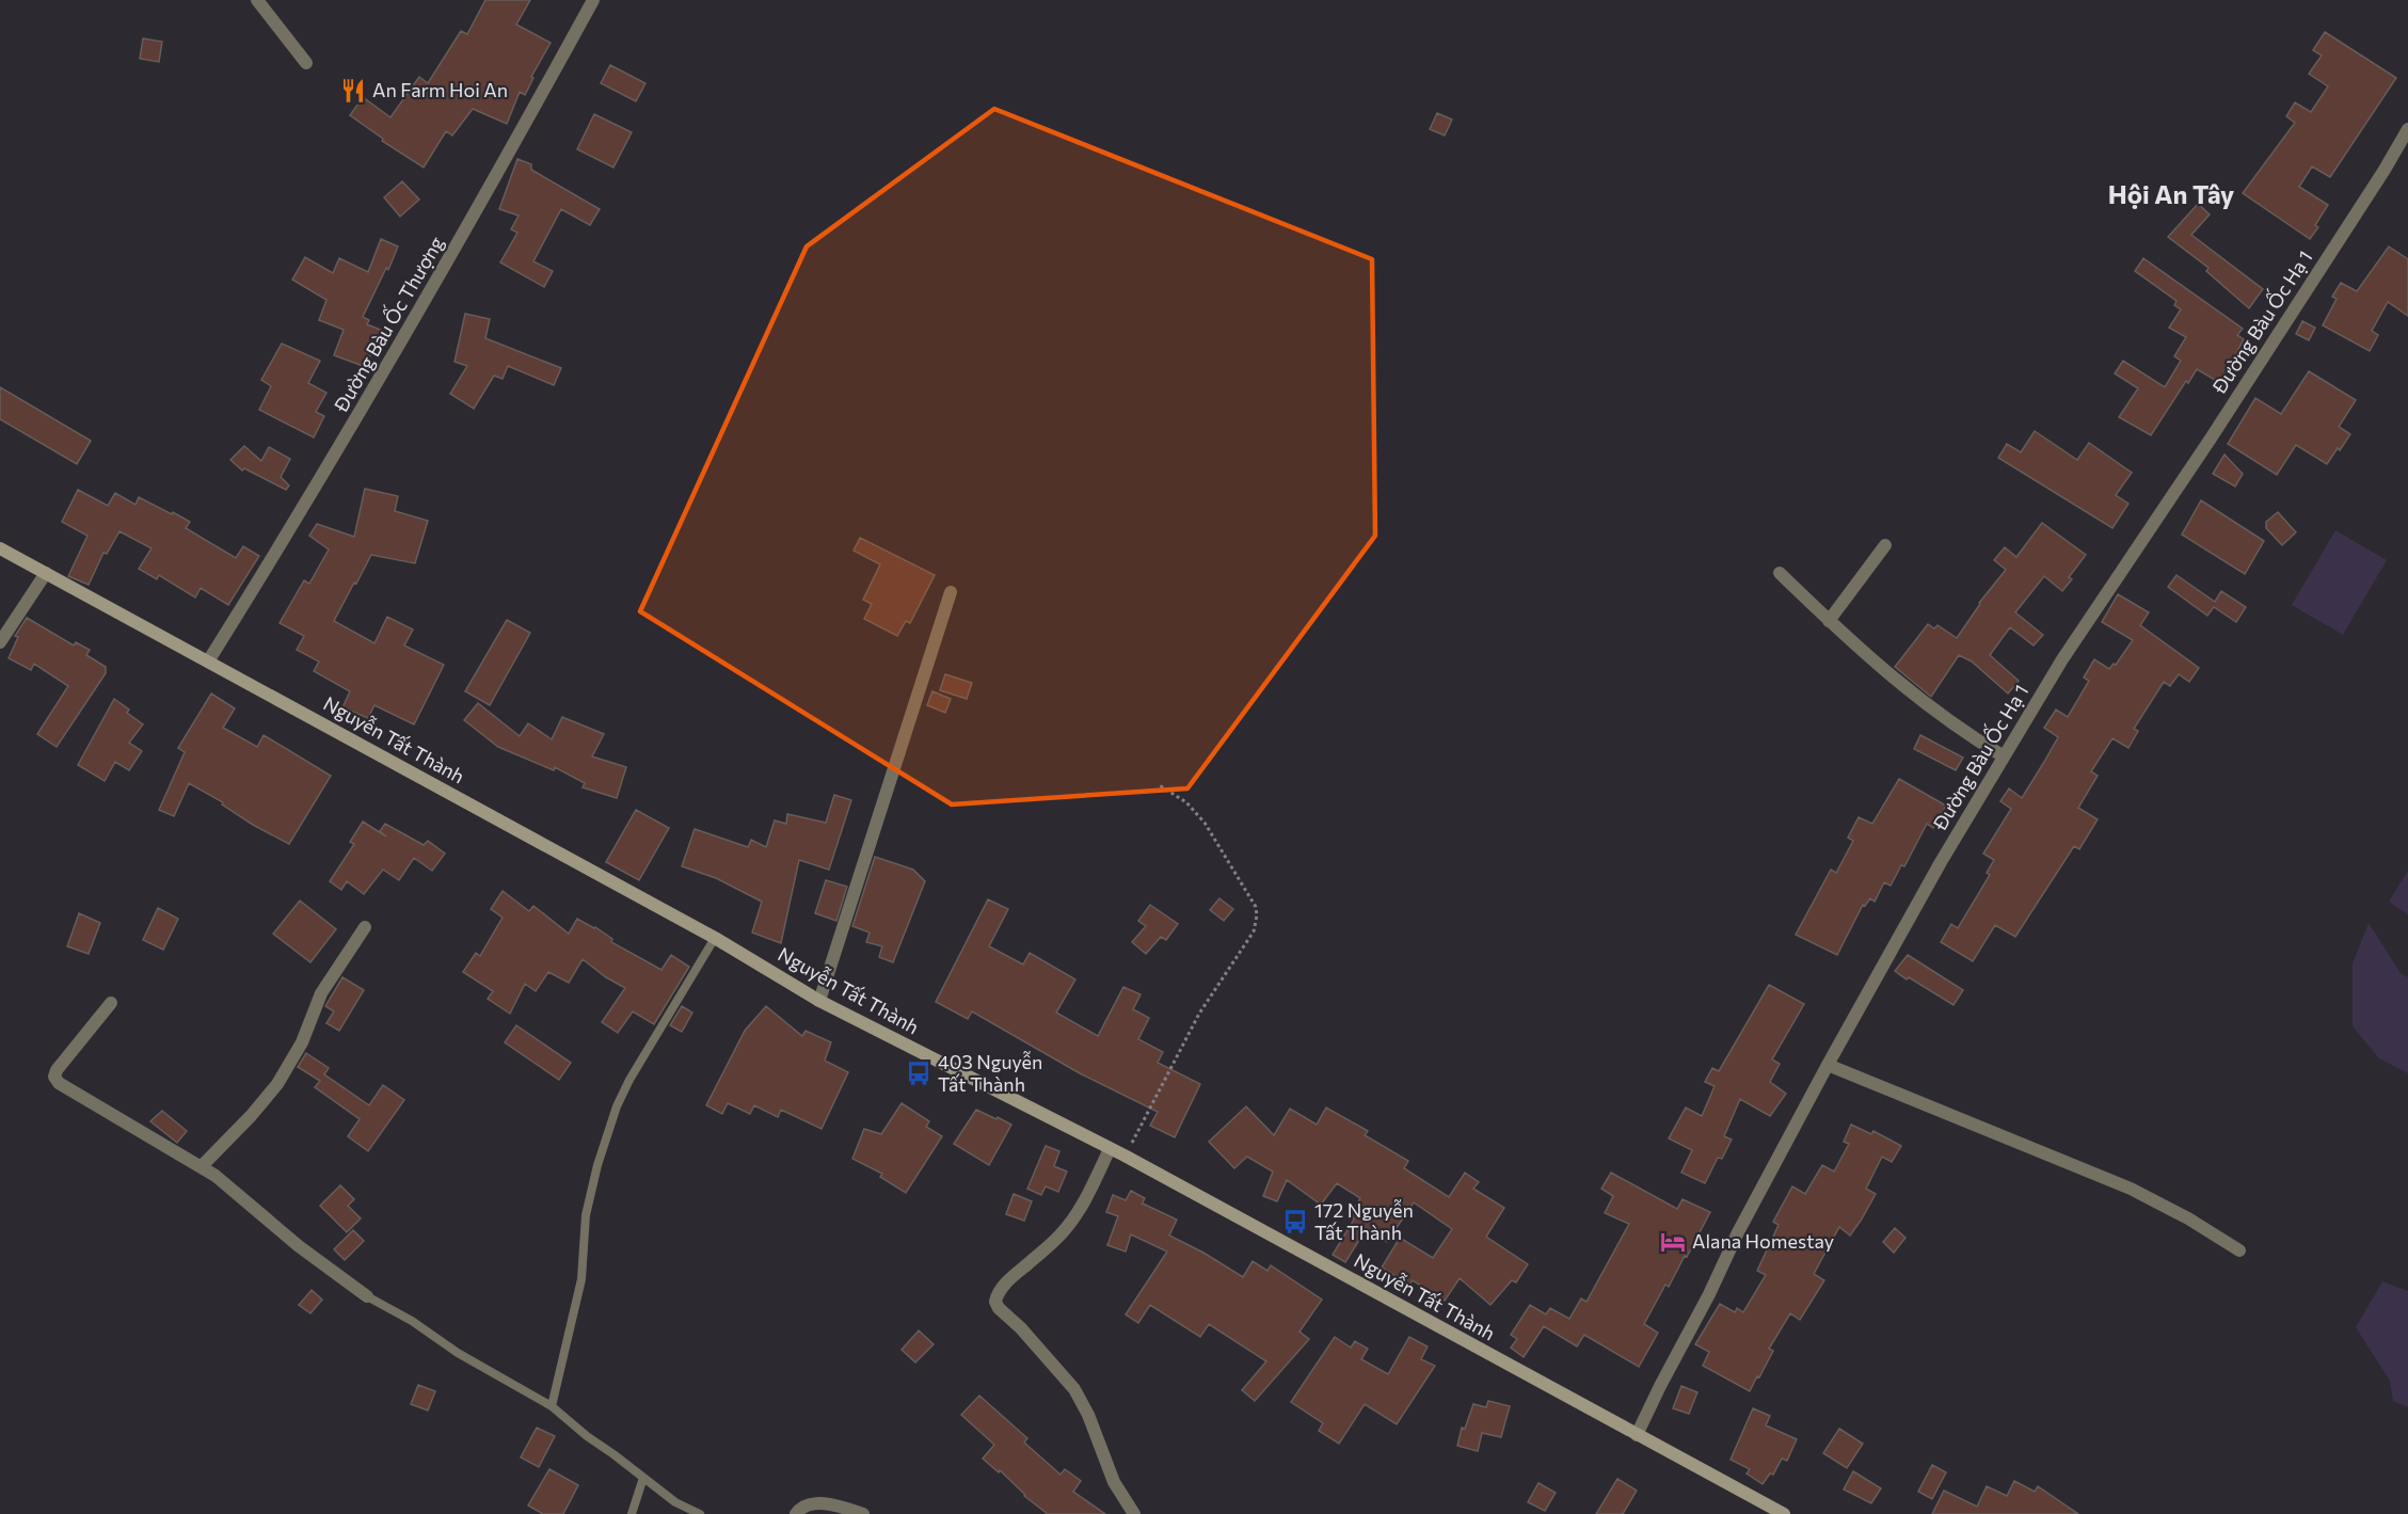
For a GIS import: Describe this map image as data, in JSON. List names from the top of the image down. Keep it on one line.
{"streets":{"main road":["Nguyễn Tất Thành"],"street":["Đường Bàu Ốc Hạ 1","Đường Bàu Ốc Thượng"]},"crossings":[["Đường Bàu Ốc Hạ 1","Nguyễn Tất Thành"],["Đường Bàu Ốc Thượng","Nguyễn Tất Thành"]],"districts":["Hội An Tây"],"places":{"restaurant":["An Farm Hoi An"],"bus stop":["403 Nguyễn Tất Thành","172 Nguyễn Tất Thành"],"hotel":["Alana Homestay"]}}
